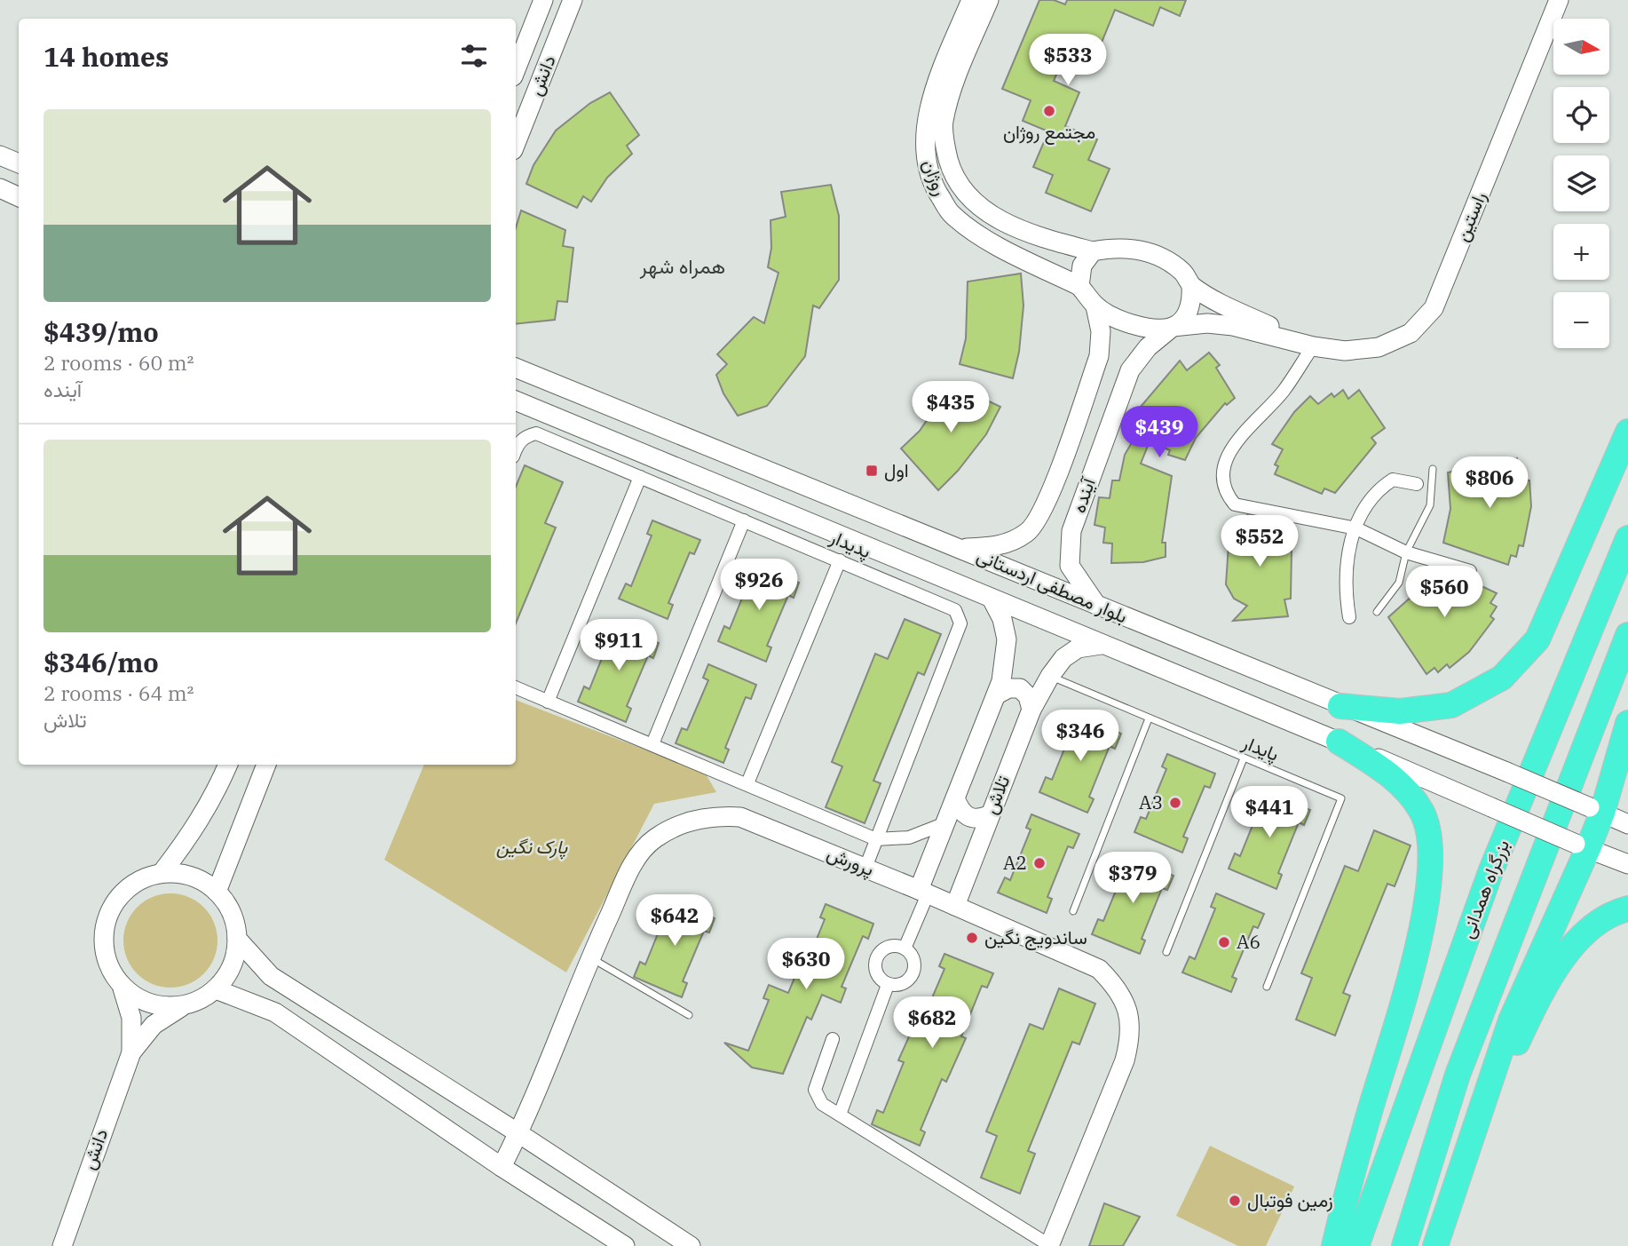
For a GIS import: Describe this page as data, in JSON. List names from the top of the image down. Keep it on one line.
{"streets":{"highway":["بزرگراه همدانی"],"street":["دانش","روژان","راستین","آینده","پدیدار","بلوار مصطفی اردستانی","تلاش","پرورش"],"lane":["پایدار"]},"crossings":[["روژان","آینده"],["آینده","بلوار مصطفی اردستانی"],["بلوار مصطفی اردستانی","تلاش"],["پایدار","تلاش"],["تلاش","پرورش"]],"districts":["همراه شهر"],"parks":["پارک نگین"],"places":{"other":["مجتمع روژان","A3","A2","ساندویج نگین","A6","زمین فوتبال"],"transit":["اول"]},"north":"right","page":{"map_buttons":["+","−"],"heading":"14 homes","price":["$533","$435","$439","$806","$552","$926","$560","$911","$346","$441","$379","$642","$630","$682"],"list":[{"name":"$439/mo","note":"2 rooms · 60 m² · آینده"},{"name":"$346/mo","note":"2 rooms · 64 m² · تلاش"}]}}
